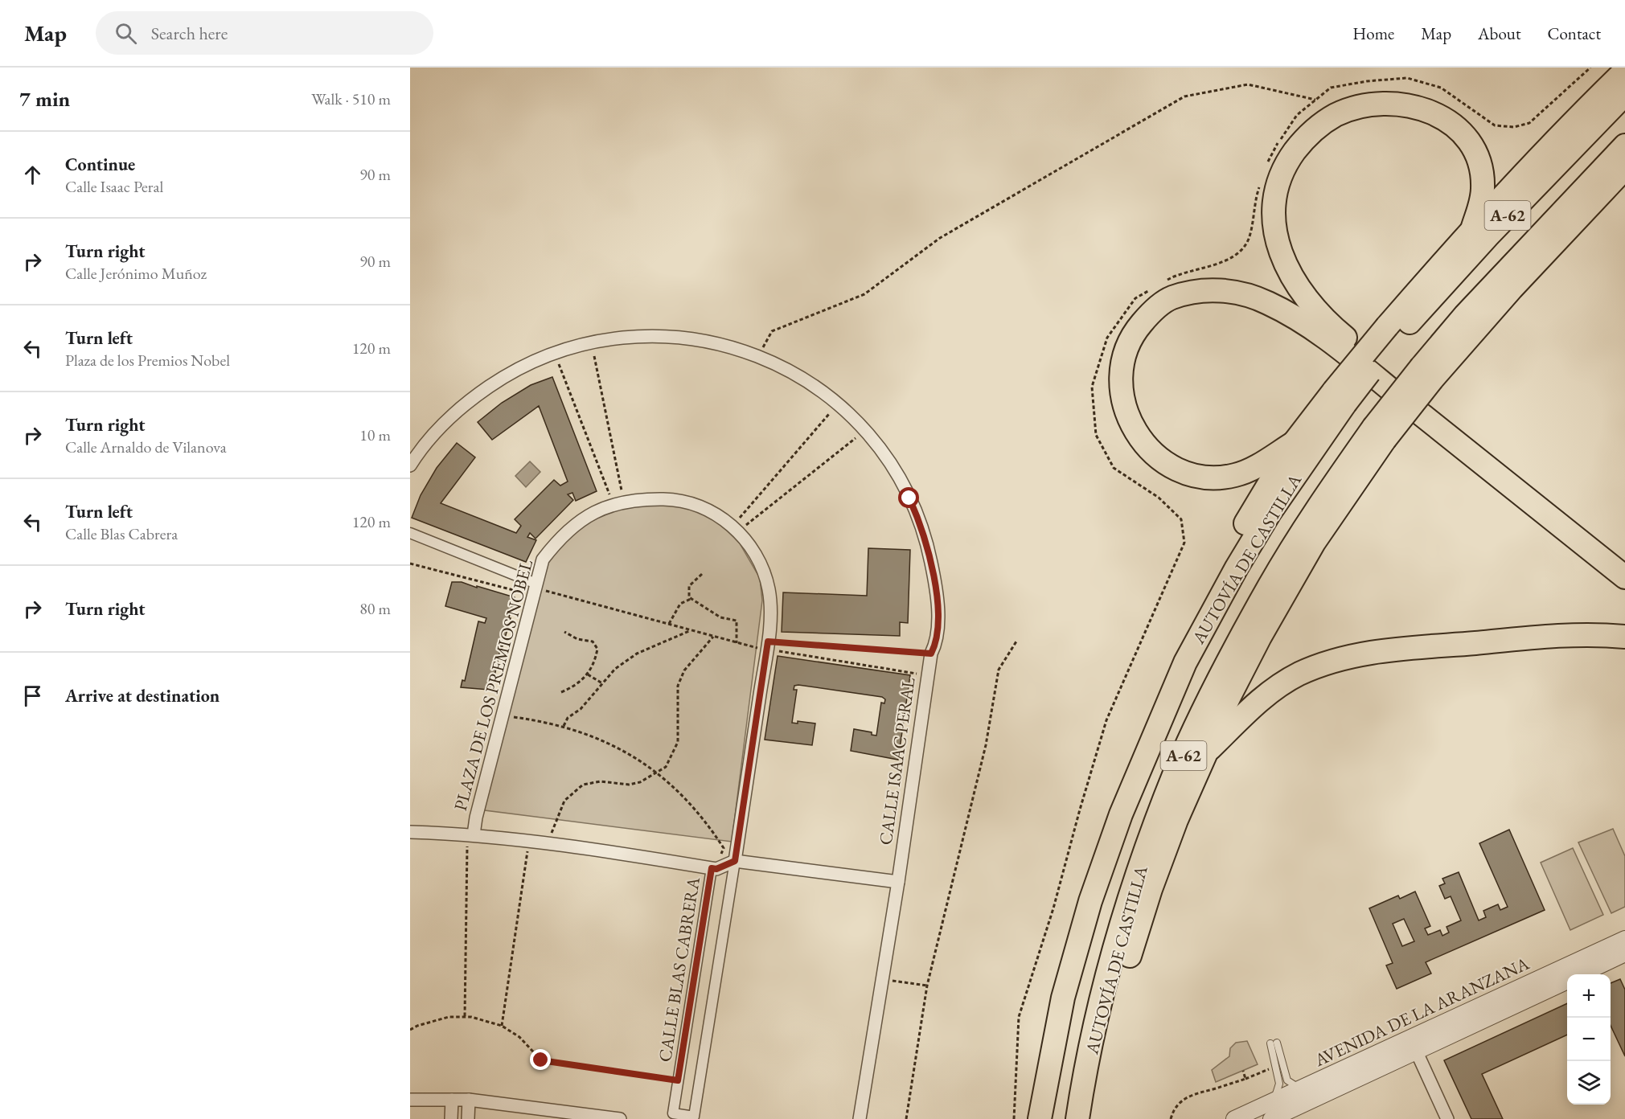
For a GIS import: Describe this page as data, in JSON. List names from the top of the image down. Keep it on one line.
{"streets":{"highway":["A-62","AUTOVÍA DE CASTILLA"],"street":["PLAZA DE LOS PREMIOS NOBEL","CALLE ISAAC PERAL","CALLE BLAS CABRERA","AVENIDA DE LA ARANZANA"]},"crossings":[["PLAZA DE LOS PREMIOS NOBEL","CALLE BLAS CABRERA"]],"page":{"header":"Map","search":"Search here","nav":["Home","Map","About","Contact"],"heading":["7 min","Walk · 510 m"],"list":[["Continue","Calle Isaac Peral","90 m"],["Turn right","Calle Jerónimo Muñoz","90 m"],["Turn left","Plaza de los Premios Nobel","120 m"],["Turn right","Calle Arnaldo de Vilanova","10 m"],["Turn left","Calle Blas Cabrera","120 m"],["Turn right","80 m"],"Arrive at destination"],"map_buttons":["+","−"]}}
